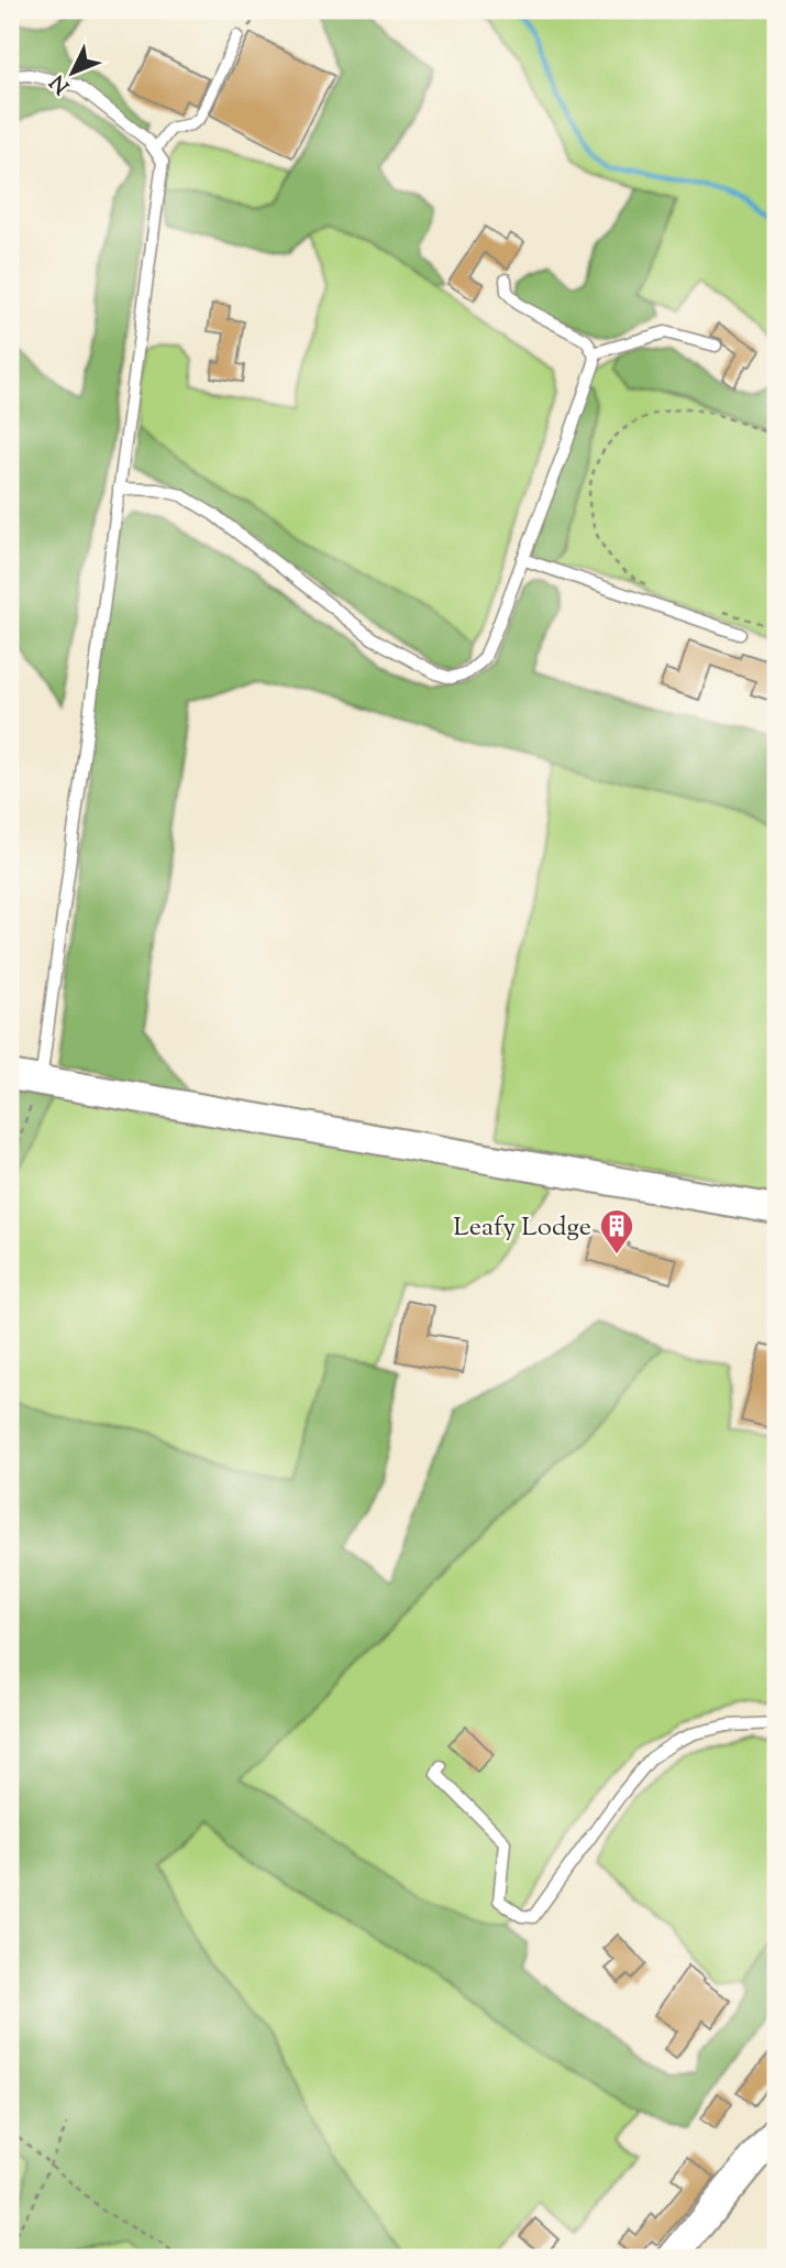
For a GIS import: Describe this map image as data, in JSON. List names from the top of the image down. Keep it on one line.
{"places":{"building":["Leafy Lodge"]},"north":"bottom left"}
